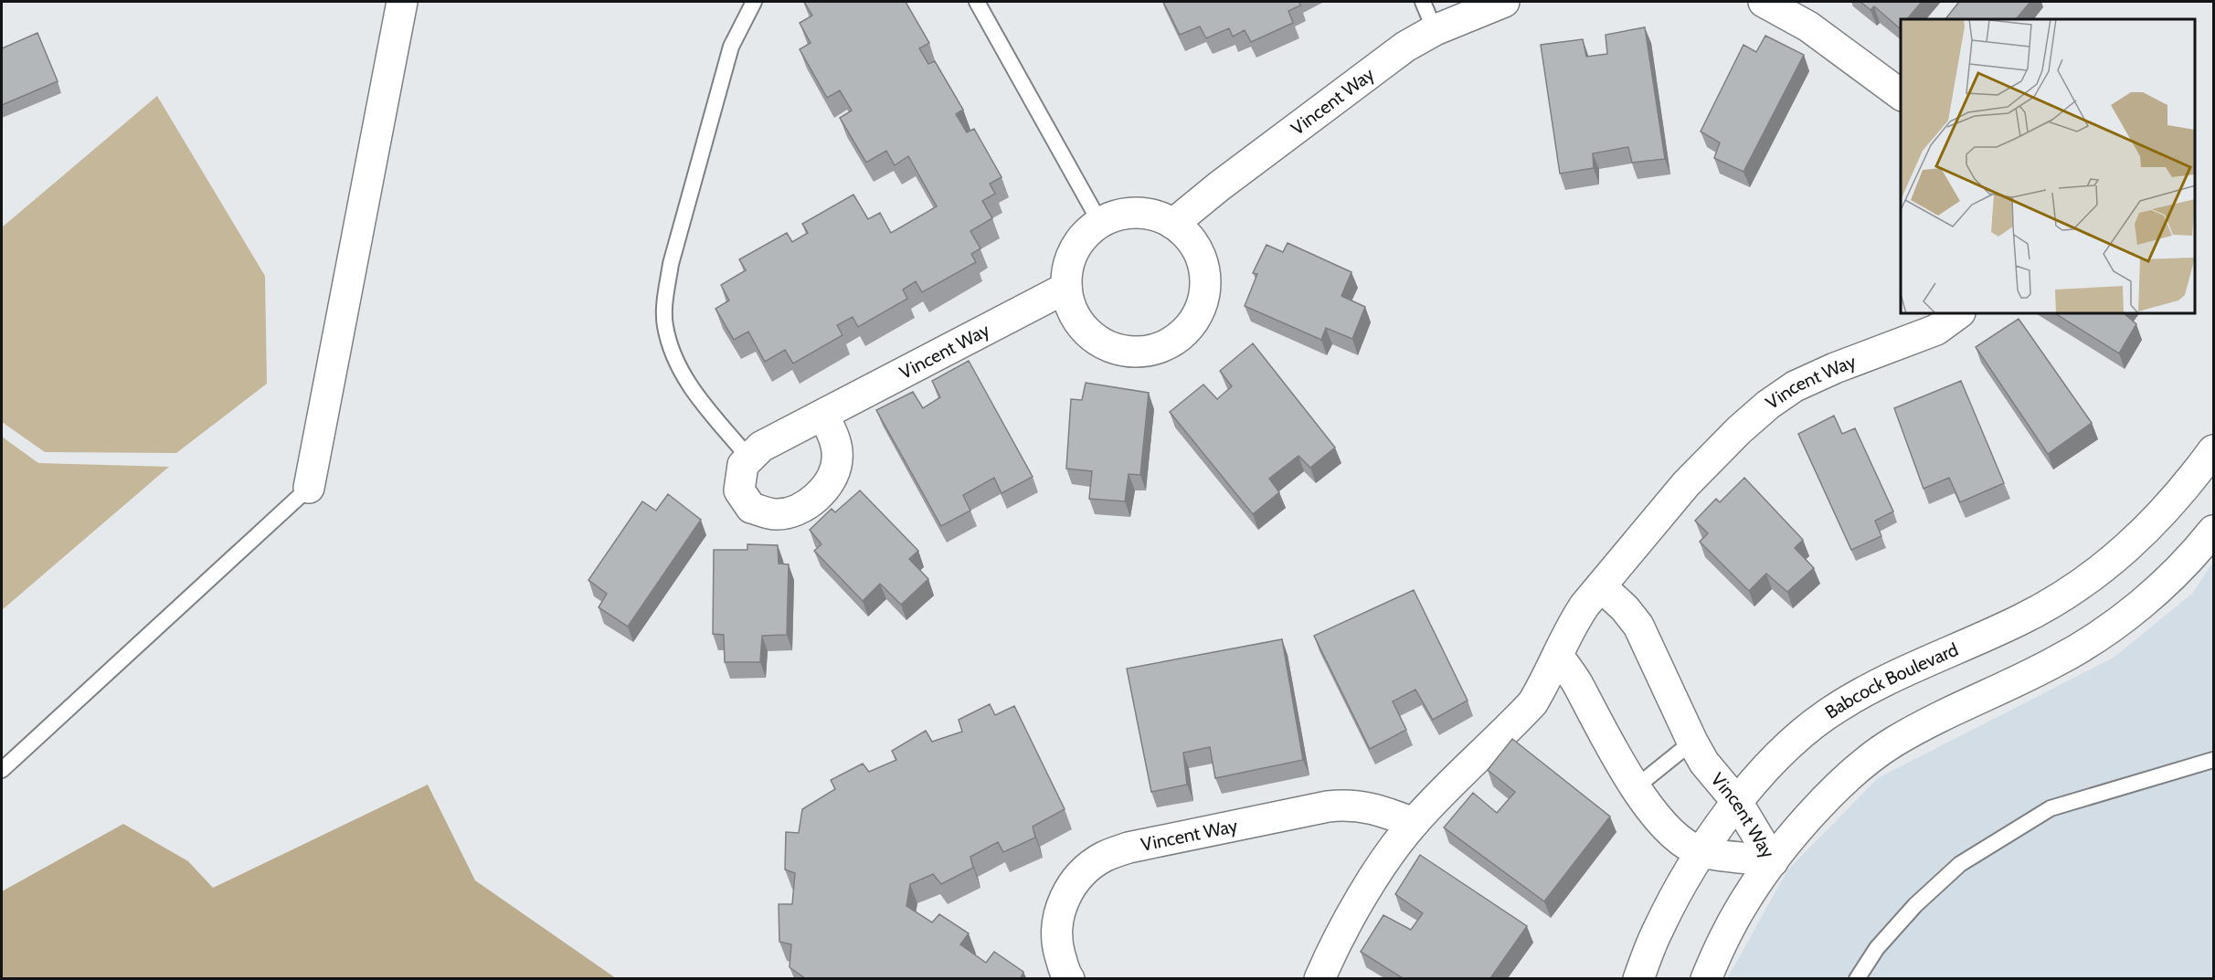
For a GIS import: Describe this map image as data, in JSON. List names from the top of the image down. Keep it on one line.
{"streets":{"street":["Vincent Way","Babcock Boulevard"]},"crossings":[["Vincent Way","Babcock Boulevard"]]}
